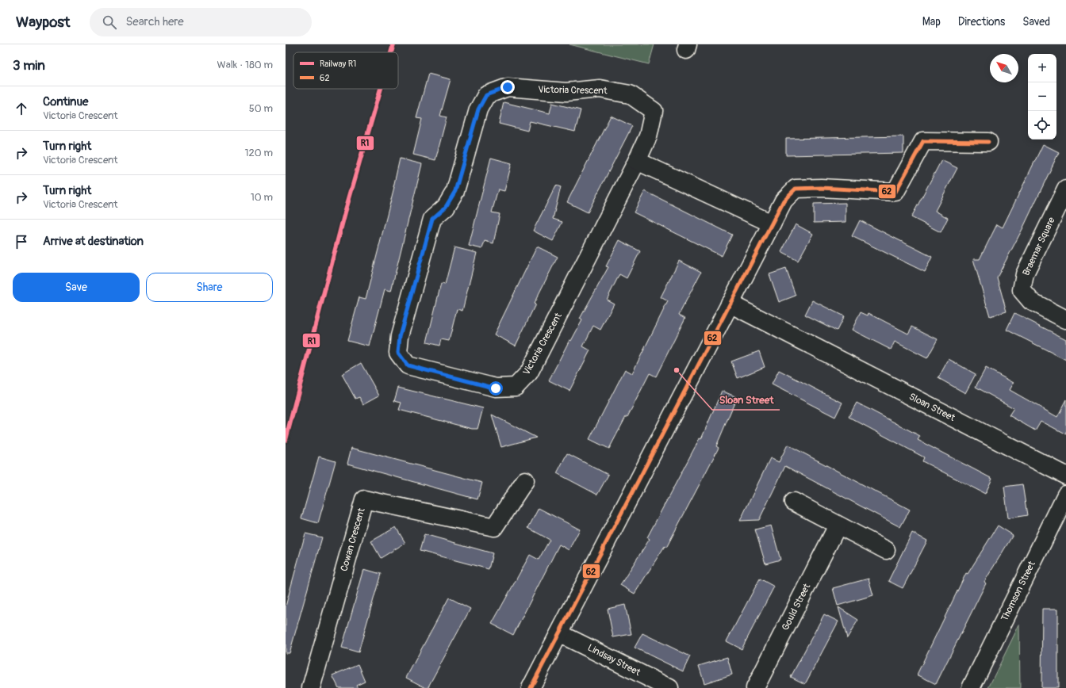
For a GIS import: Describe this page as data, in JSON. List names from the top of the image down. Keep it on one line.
{"streets":{"street":["Victoria Crescent","Braemar Square","Sloan Street","Cowan Crescent","Thomson Street","Gould Street","Lindsay Street"]},"places":["Sloan Street"],"lines":["rail line R1","transit line 62"],"legend":["Railway R1","62"],"north":"top left","page":{"header":"Waypost","search":"Search here","nav":["Map","Directions","Saved"],"heading":["3 min","Walk · 180 m"],"map_buttons":["+","−"],"list":[["Continue","Victoria Crescent","50 m"],["Turn right","Victoria Crescent","120 m"],["Turn right","Victoria Crescent","10 m"],"Arrive at destination"],"buttons":["Save","Share"]}}
